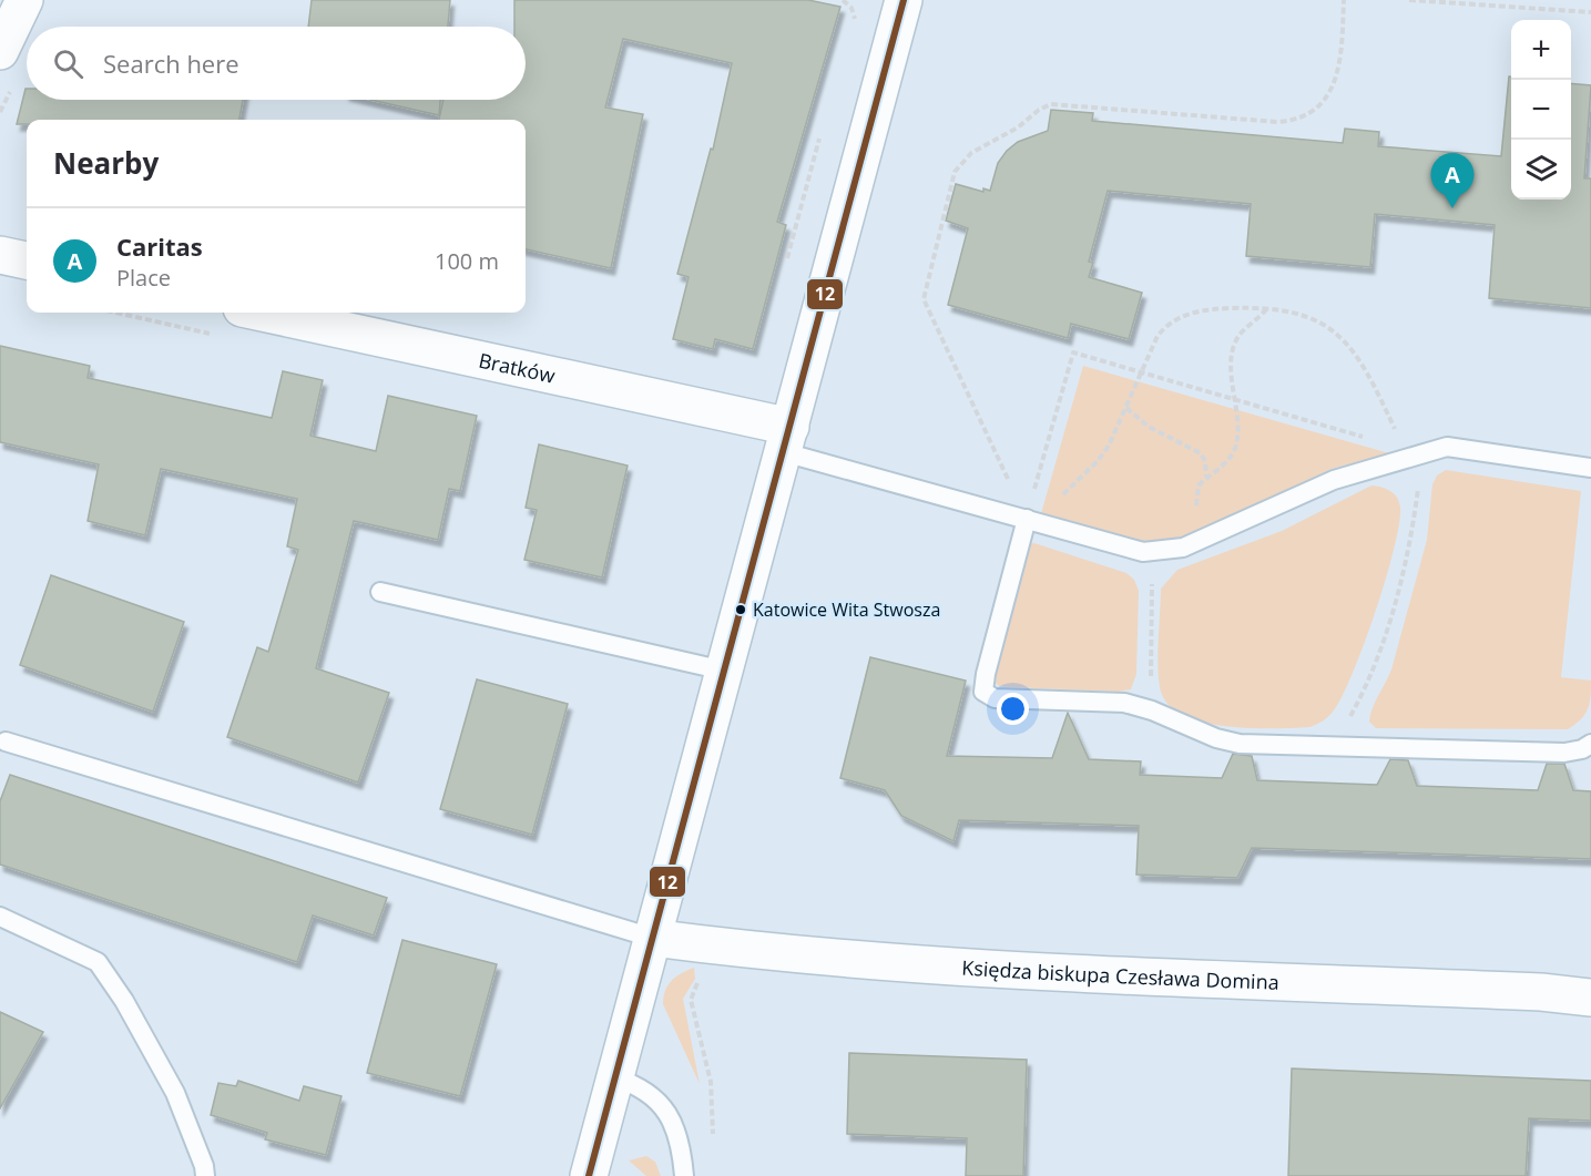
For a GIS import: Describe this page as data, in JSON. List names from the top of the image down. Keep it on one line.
{"streets":{"street":["Bratków","Księdza biskupa Czesława Domina"]},"places":["Katowice Wita Stwosza"],"lines":["transit line 12"],"page":{"map_buttons":["+","−"],"search":"Search here","heading":"Nearby","pins":"A","list":[{"mark":"A","name":"Caritas","note":"Place","value":"100 m"}]}}
